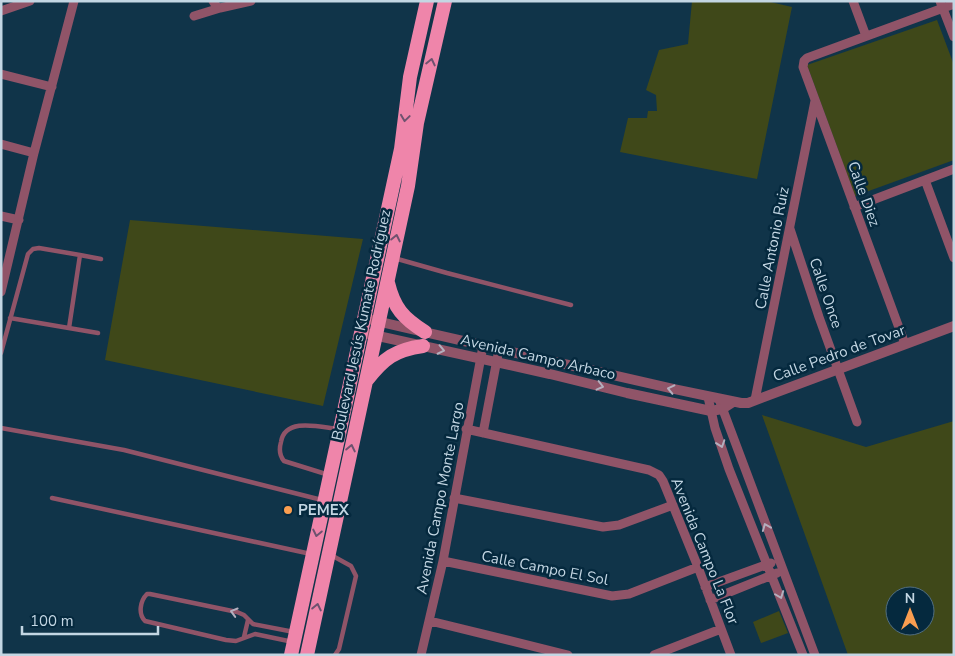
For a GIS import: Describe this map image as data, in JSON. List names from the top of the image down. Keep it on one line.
{"streets":{"highway":["Boulevard Jesús Kumate Rodríguez"],"street":["Calle Diez","Calle Antonio Ruiz","Calle Once","Calle Pedro de Tovar","Avenida Campo Arbaco","Avenida Campo Monte Largo","Avenida Campo La Flor","Calle Campo El Sol"]},"crossings":[["Calle Diez","Calle Antonio Ruiz"],["Calle Diez","Calle Pedro de Tovar"],["Calle Antonio Ruiz","Calle Once"],["Calle Antonio Ruiz","Calle Pedro de Tovar"],["Calle Once","Calle Pedro de Tovar"],["Boulevard Jesús Kumate Rodríguez","Avenida Campo Arbaco"],["Calle Pedro de Tovar","Avenida Campo Arbaco"],["Avenida Campo Arbaco","Avenida Campo Monte Largo"],["Avenida Campo Monte Largo","Avenida Campo La Flor"],["Avenida Campo Monte Largo","Calle Campo El Sol"],["Avenida Campo La Flor","Calle Campo El Sol"]],"places":["PEMEX"],"scale_bar":"100 m","north":"top"}
